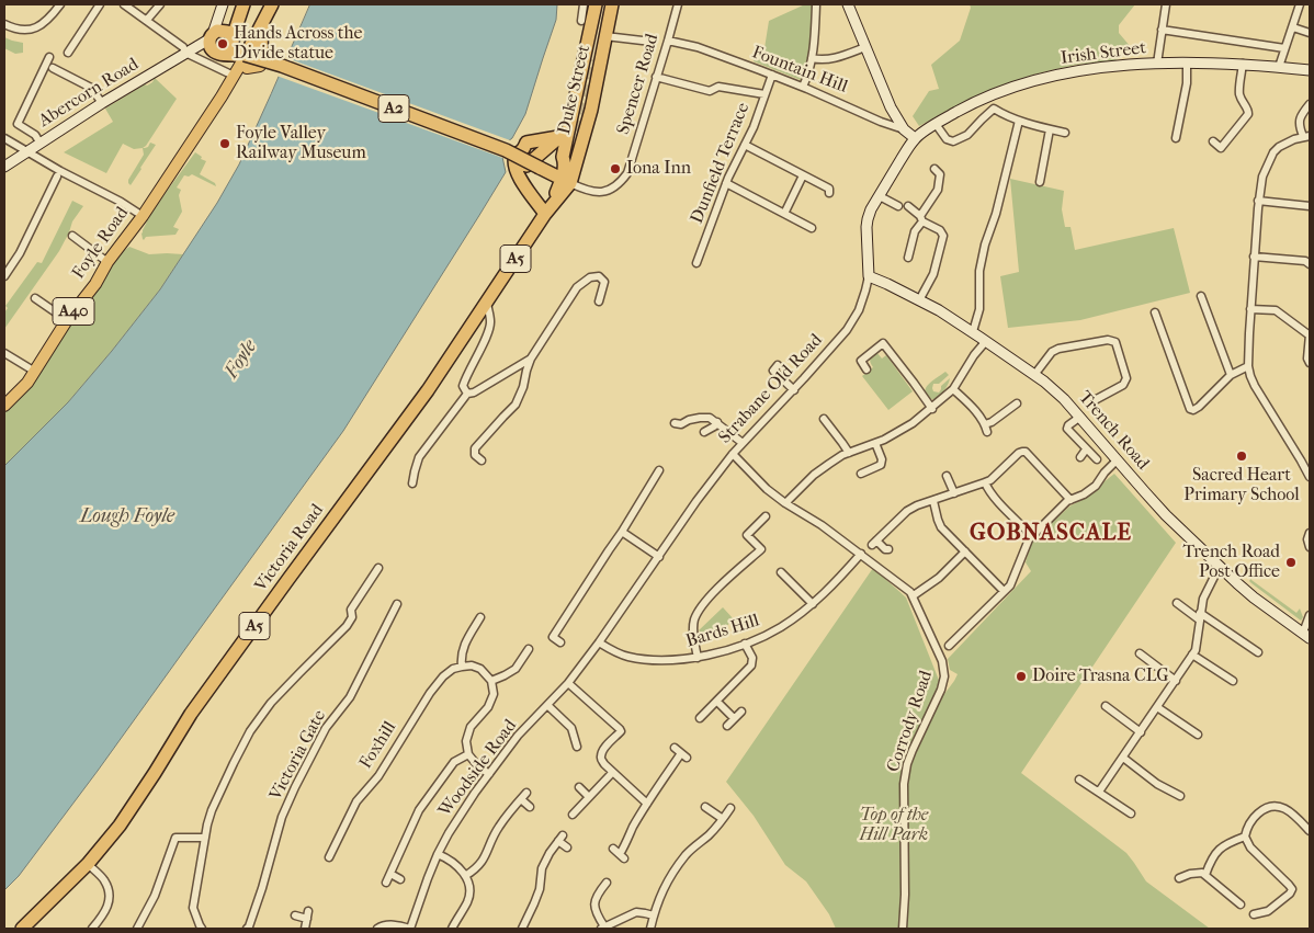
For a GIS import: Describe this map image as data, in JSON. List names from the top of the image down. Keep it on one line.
{"streets":{"highway":["Duke Street","A2","Foyle Road","A5","Victoria Road"],"main road":["Irish Street","Fountain Hill","Abercorn Road","A40","Strabane Old Road","Trench Road"],"street":["Spencer Road","Dunfield Terrace","Bards Hill","Corrody Road","Foxhill","Victoria Gate","Woodside Road"]},"crossings":[["Irish Street","Fountain Hill"],["Irish Street","Strabane Old Road"],["Fountain Hill","Spencer Road"],["Fountain Hill","Dunfield Terrace"],["Fountain Hill","Strabane Old Road"],["Spencer Road","Duke Street"],["Spencer Road","A2"],["Spencer Road","Victoria Road"],["Duke Street","A2"],["Duke Street","Victoria Road"],["A2","Foyle Road"],["A2","Victoria Road"],["Strabane Old Road","Trench Road"],["Strabane Old Road","Bards Hill"],["Strabane Old Road","Corrody Road"],["Strabane Old Road","Woodside Road"],["Bards Hill","Corrody Road"],["Bards Hill","Woodside Road"]],"districts":["GOBNASCALE"],"water":["Foyle","Lough Foyle"],"parks":["Top of the Hill Park"],"places":["Hands Across the Divide statue","Foyle Valley Railway Museum","Iona Inn","Sacred Heart Primary School","Trench Road Post Office","Doire Trasna CLG"]}
